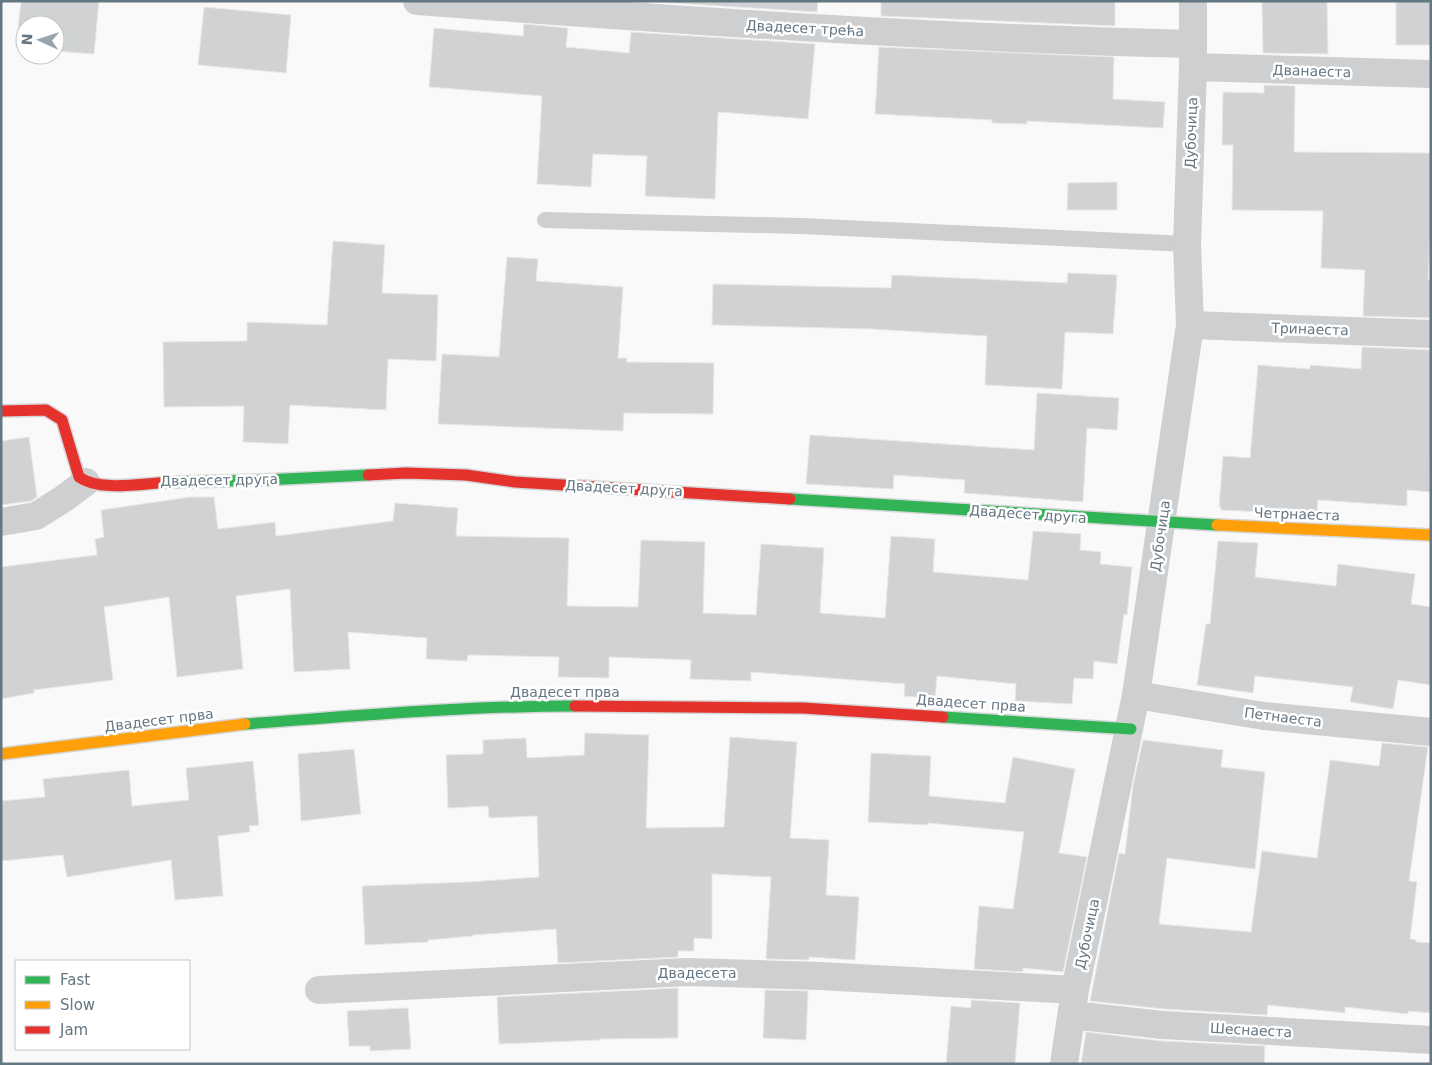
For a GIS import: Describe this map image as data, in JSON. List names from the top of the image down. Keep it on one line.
{"streets":{"street":["Двадесет трећа","Дванаеста","Дубочица","Тринаеста","Двадесет друга","Четрнаеста","Двадесет прва","Петнаеста","Двадесета","Шеснаеста"]},"crossings":[["Двадесет трећа","Дванаеста"],["Двадесет трећа","Дубочица"],["Дванаеста","Дубочица"],["Дубочица","Тринаеста"],["Дубочица","Двадесет друга"],["Дубочица","Четрнаеста"],["Дубочица","Двадесет прва"],["Дубочица","Петнаеста"],["Дубочица","Двадесета"],["Дубочица","Шеснаеста"],["Двадесет друга","Четрнаеста"],["Двадесета","Шеснаеста"]],"legend":["Fast","Slow","Jam"],"north":"left"}
